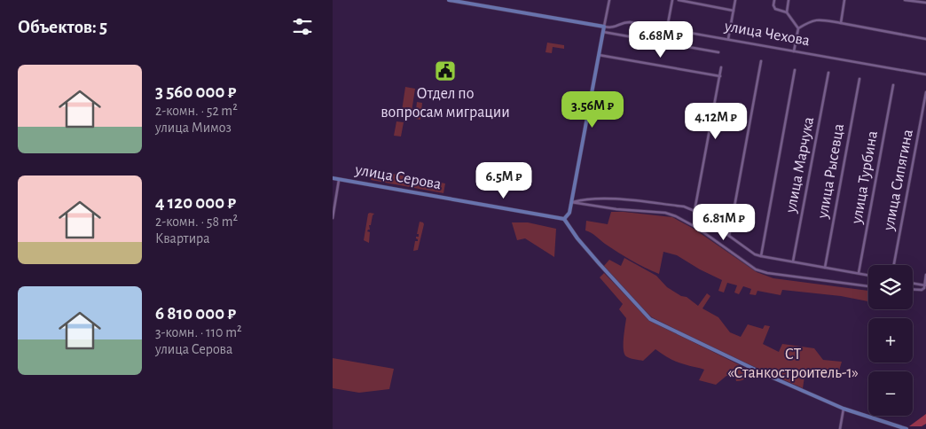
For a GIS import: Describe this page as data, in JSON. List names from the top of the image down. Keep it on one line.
{"streets":{"street":["улица Чехова","улица Марчука","улица Рысевца","улица Серова","улица Турбина","улица Сипягина"]},"parks":["СТ «Станкостроитель-1»"],"places":{"public building":["Отдел по вопросам миграции"]},"page":{"heading":"Объектов: 5","price":["6.68M ₽","3.56M ₽","4.12M ₽","6.5M ₽","6.81M ₽"],"list":[{"name":"3 560 000 ₽","note":"2-комн. · 52 m² · улица Мимоз"},{"name":"4 120 000 ₽","note":"2-комн. · 58 m² · Квартира"},{"name":"6 810 000 ₽","note":"3-комн. · 110 m² · улица Серова"}],"map_buttons":["+","−"]}}
